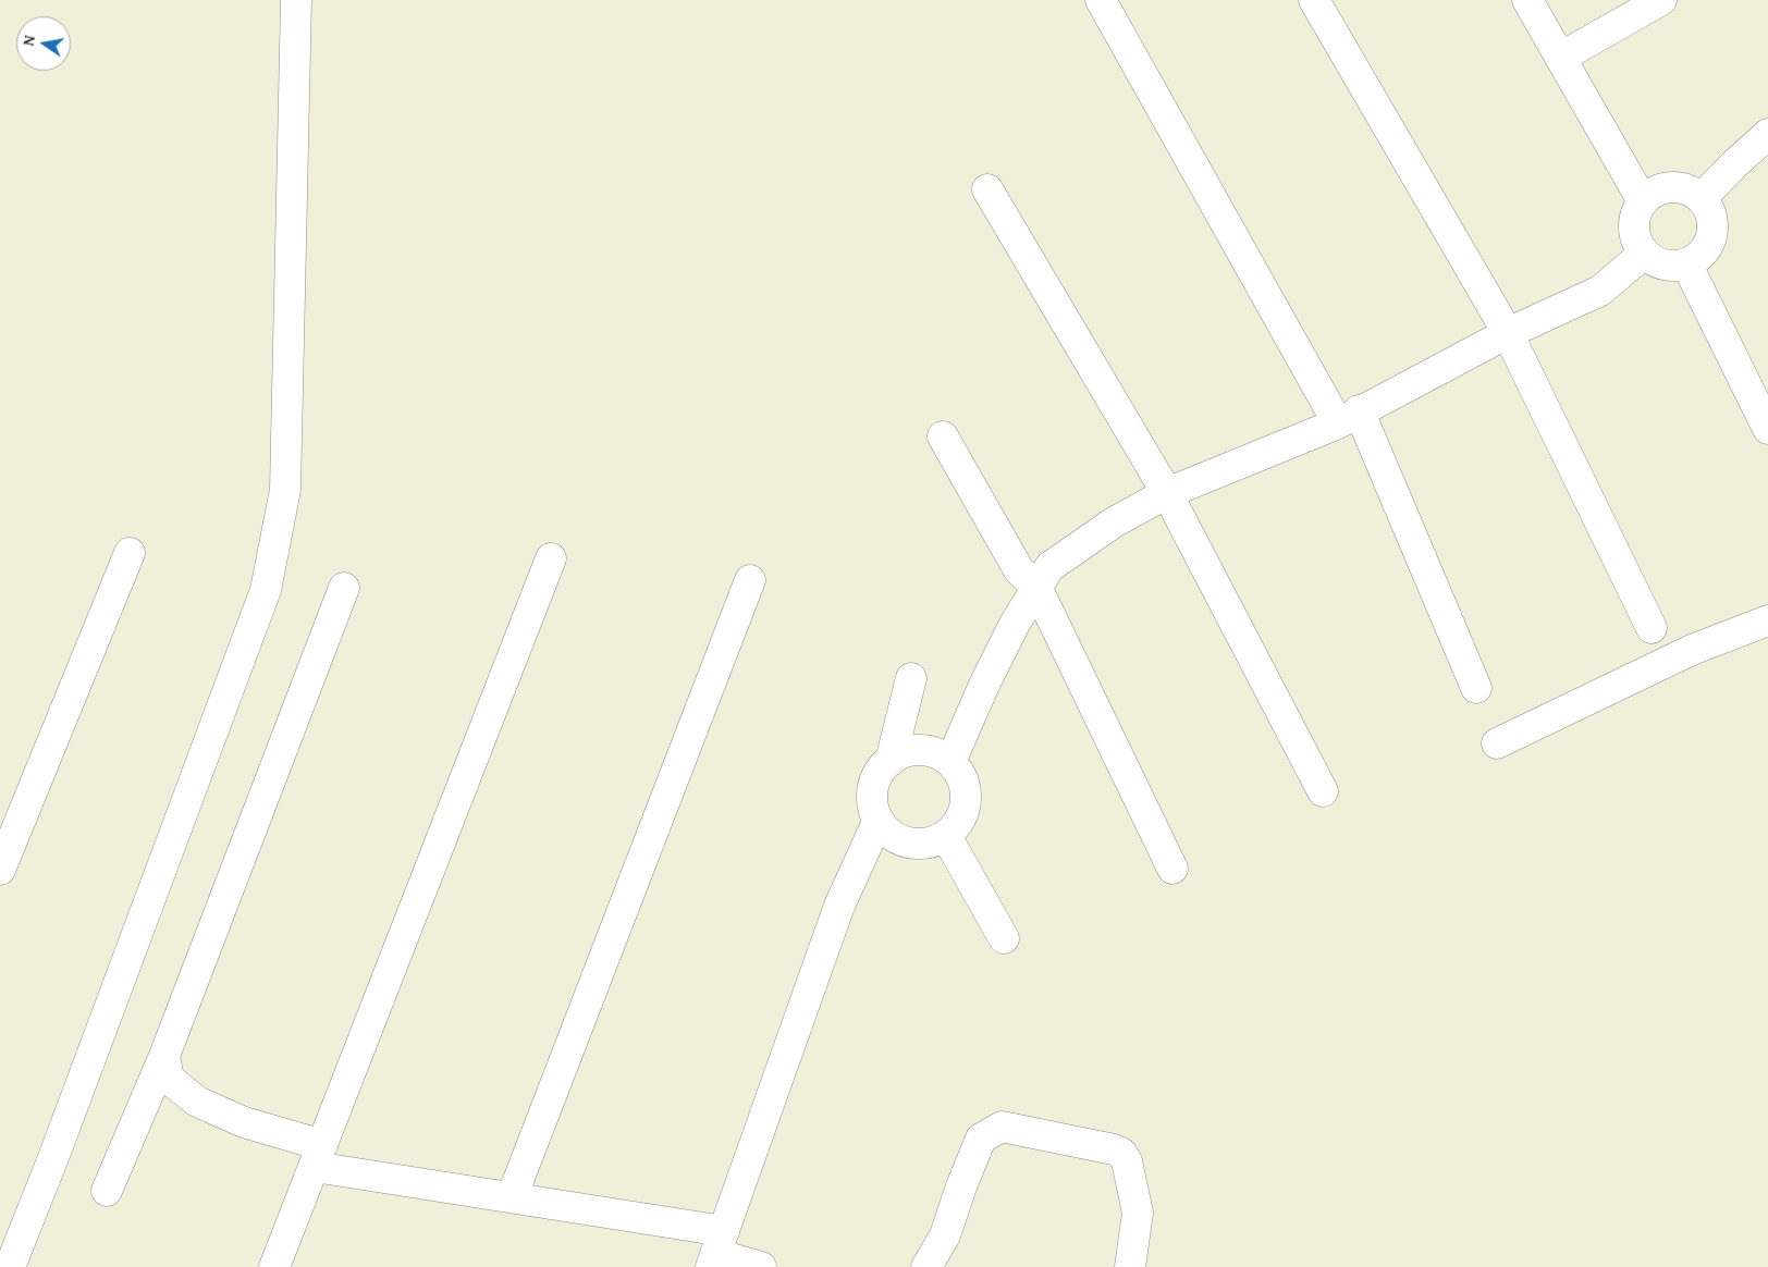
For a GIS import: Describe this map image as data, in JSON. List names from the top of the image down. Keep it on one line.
{"north":"left"}
